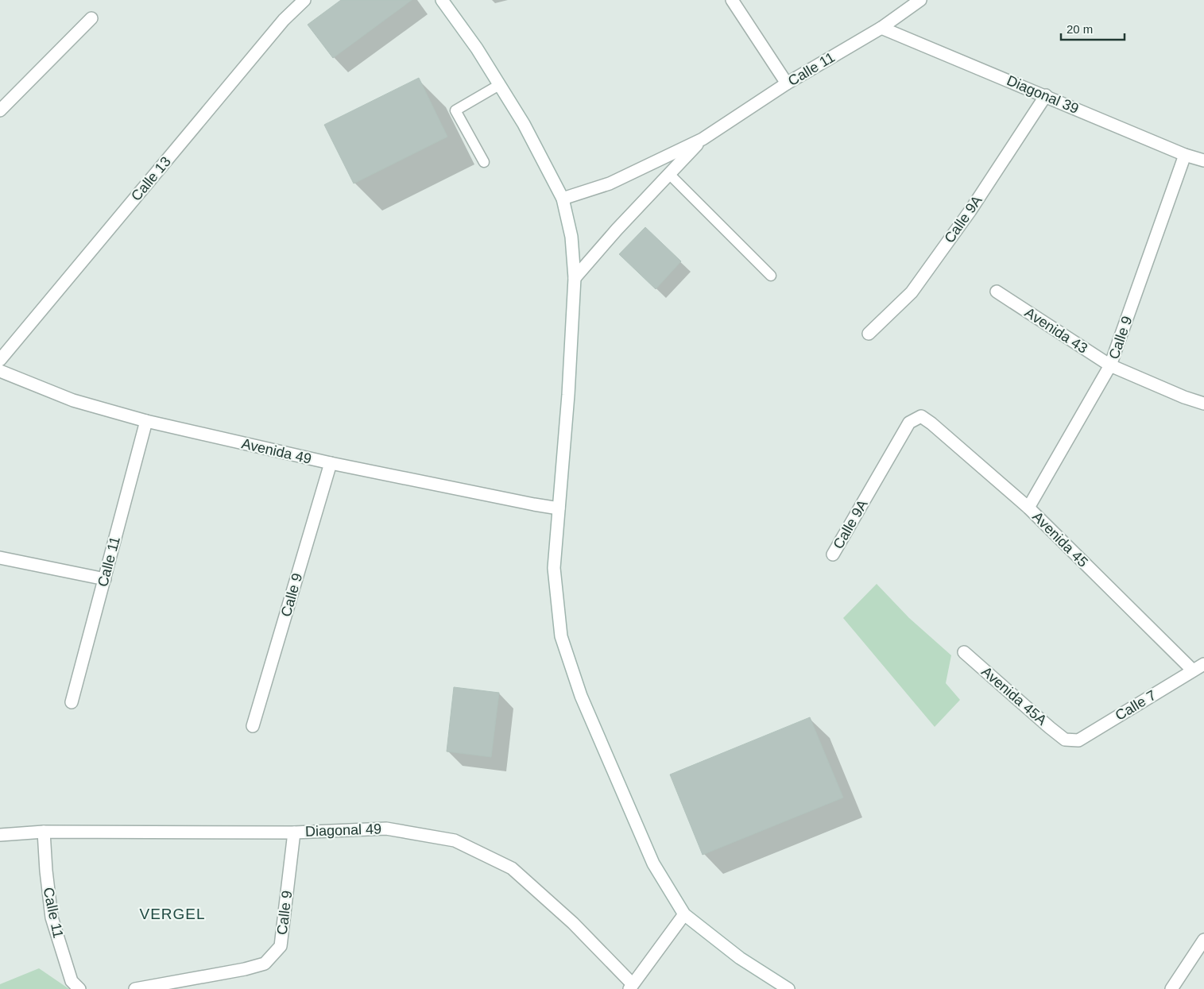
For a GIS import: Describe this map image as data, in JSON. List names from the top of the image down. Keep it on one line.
{"streets":{"street":["Calle 11","Diagonal 39","Calle 13","Calle 9A","Avenida 43","Calle 9","Avenida 49","Avenida 45","Avenida 45A","Calle 7","Diagonal 49"]},"crossings":[["Calle 11","Diagonal 39"],["Calle 11","Avenida 49"],["Calle 11","Diagonal 49"],["Diagonal 39","Calle 9A"],["Diagonal 39","Calle 9"],["Calle 9A","Avenida 45"],["Avenida 43","Calle 9"],["Calle 9","Avenida 49"],["Calle 9","Avenida 45"],["Calle 9","Diagonal 49"],["Avenida 45","Calle 7"],["Avenida 45A","Calle 7"]],"districts":["VERGEL"],"scale_bar":"20 m"}
